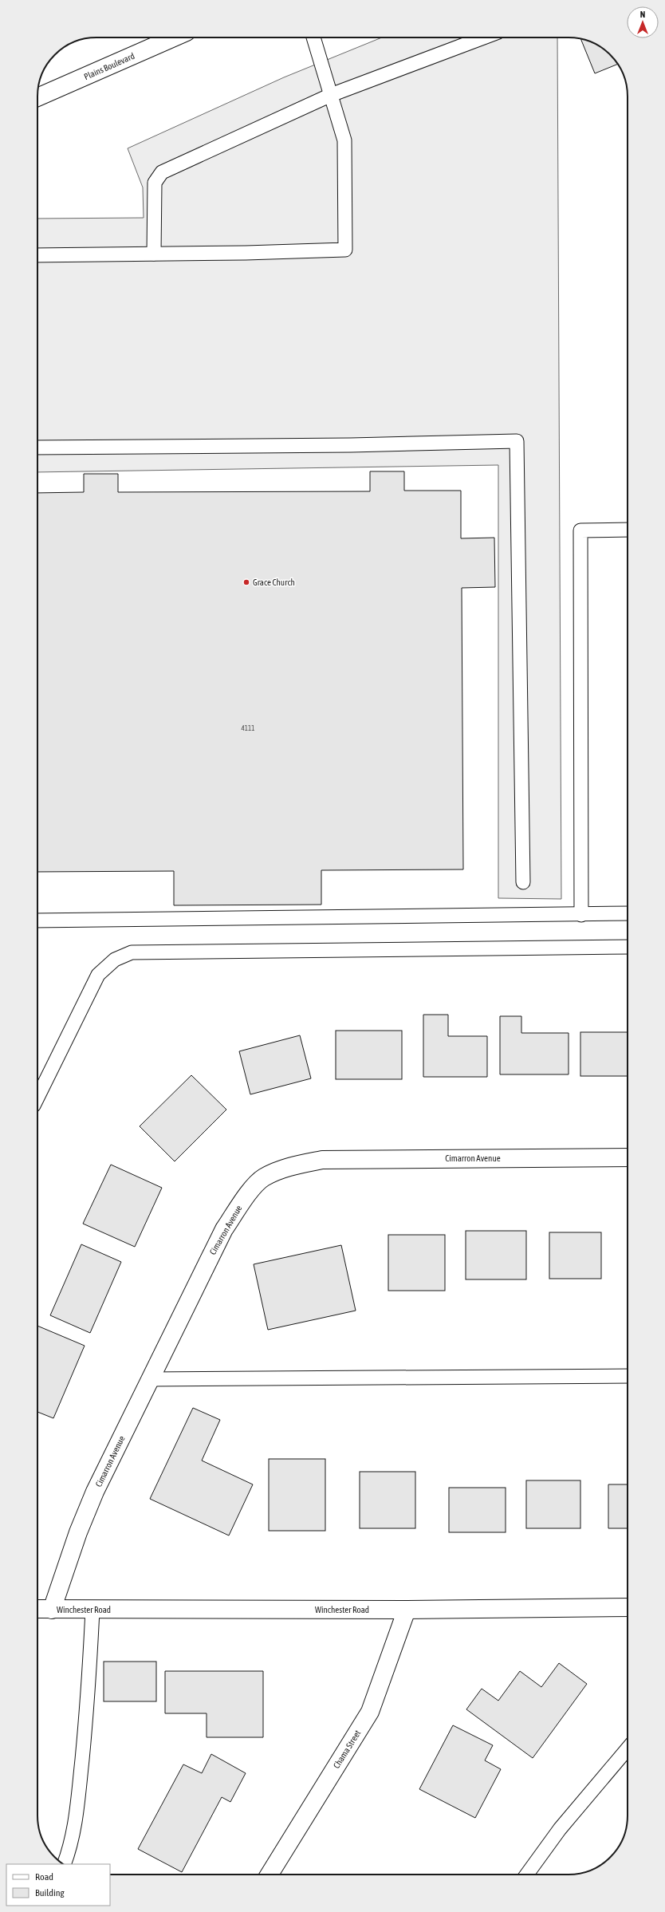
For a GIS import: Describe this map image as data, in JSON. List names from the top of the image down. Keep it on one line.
{"streets":{"street":["Plains Boulevard","Cimarron Avenue","Winchester Road","Chama Street"]},"crossings":[["Cimarron Avenue","Winchester Road"],["Winchester Road","Chama Street"]],"places":["Grace Church"],"house_numbers":["4111"],"legend":["Road","Building"],"north":"top"}
